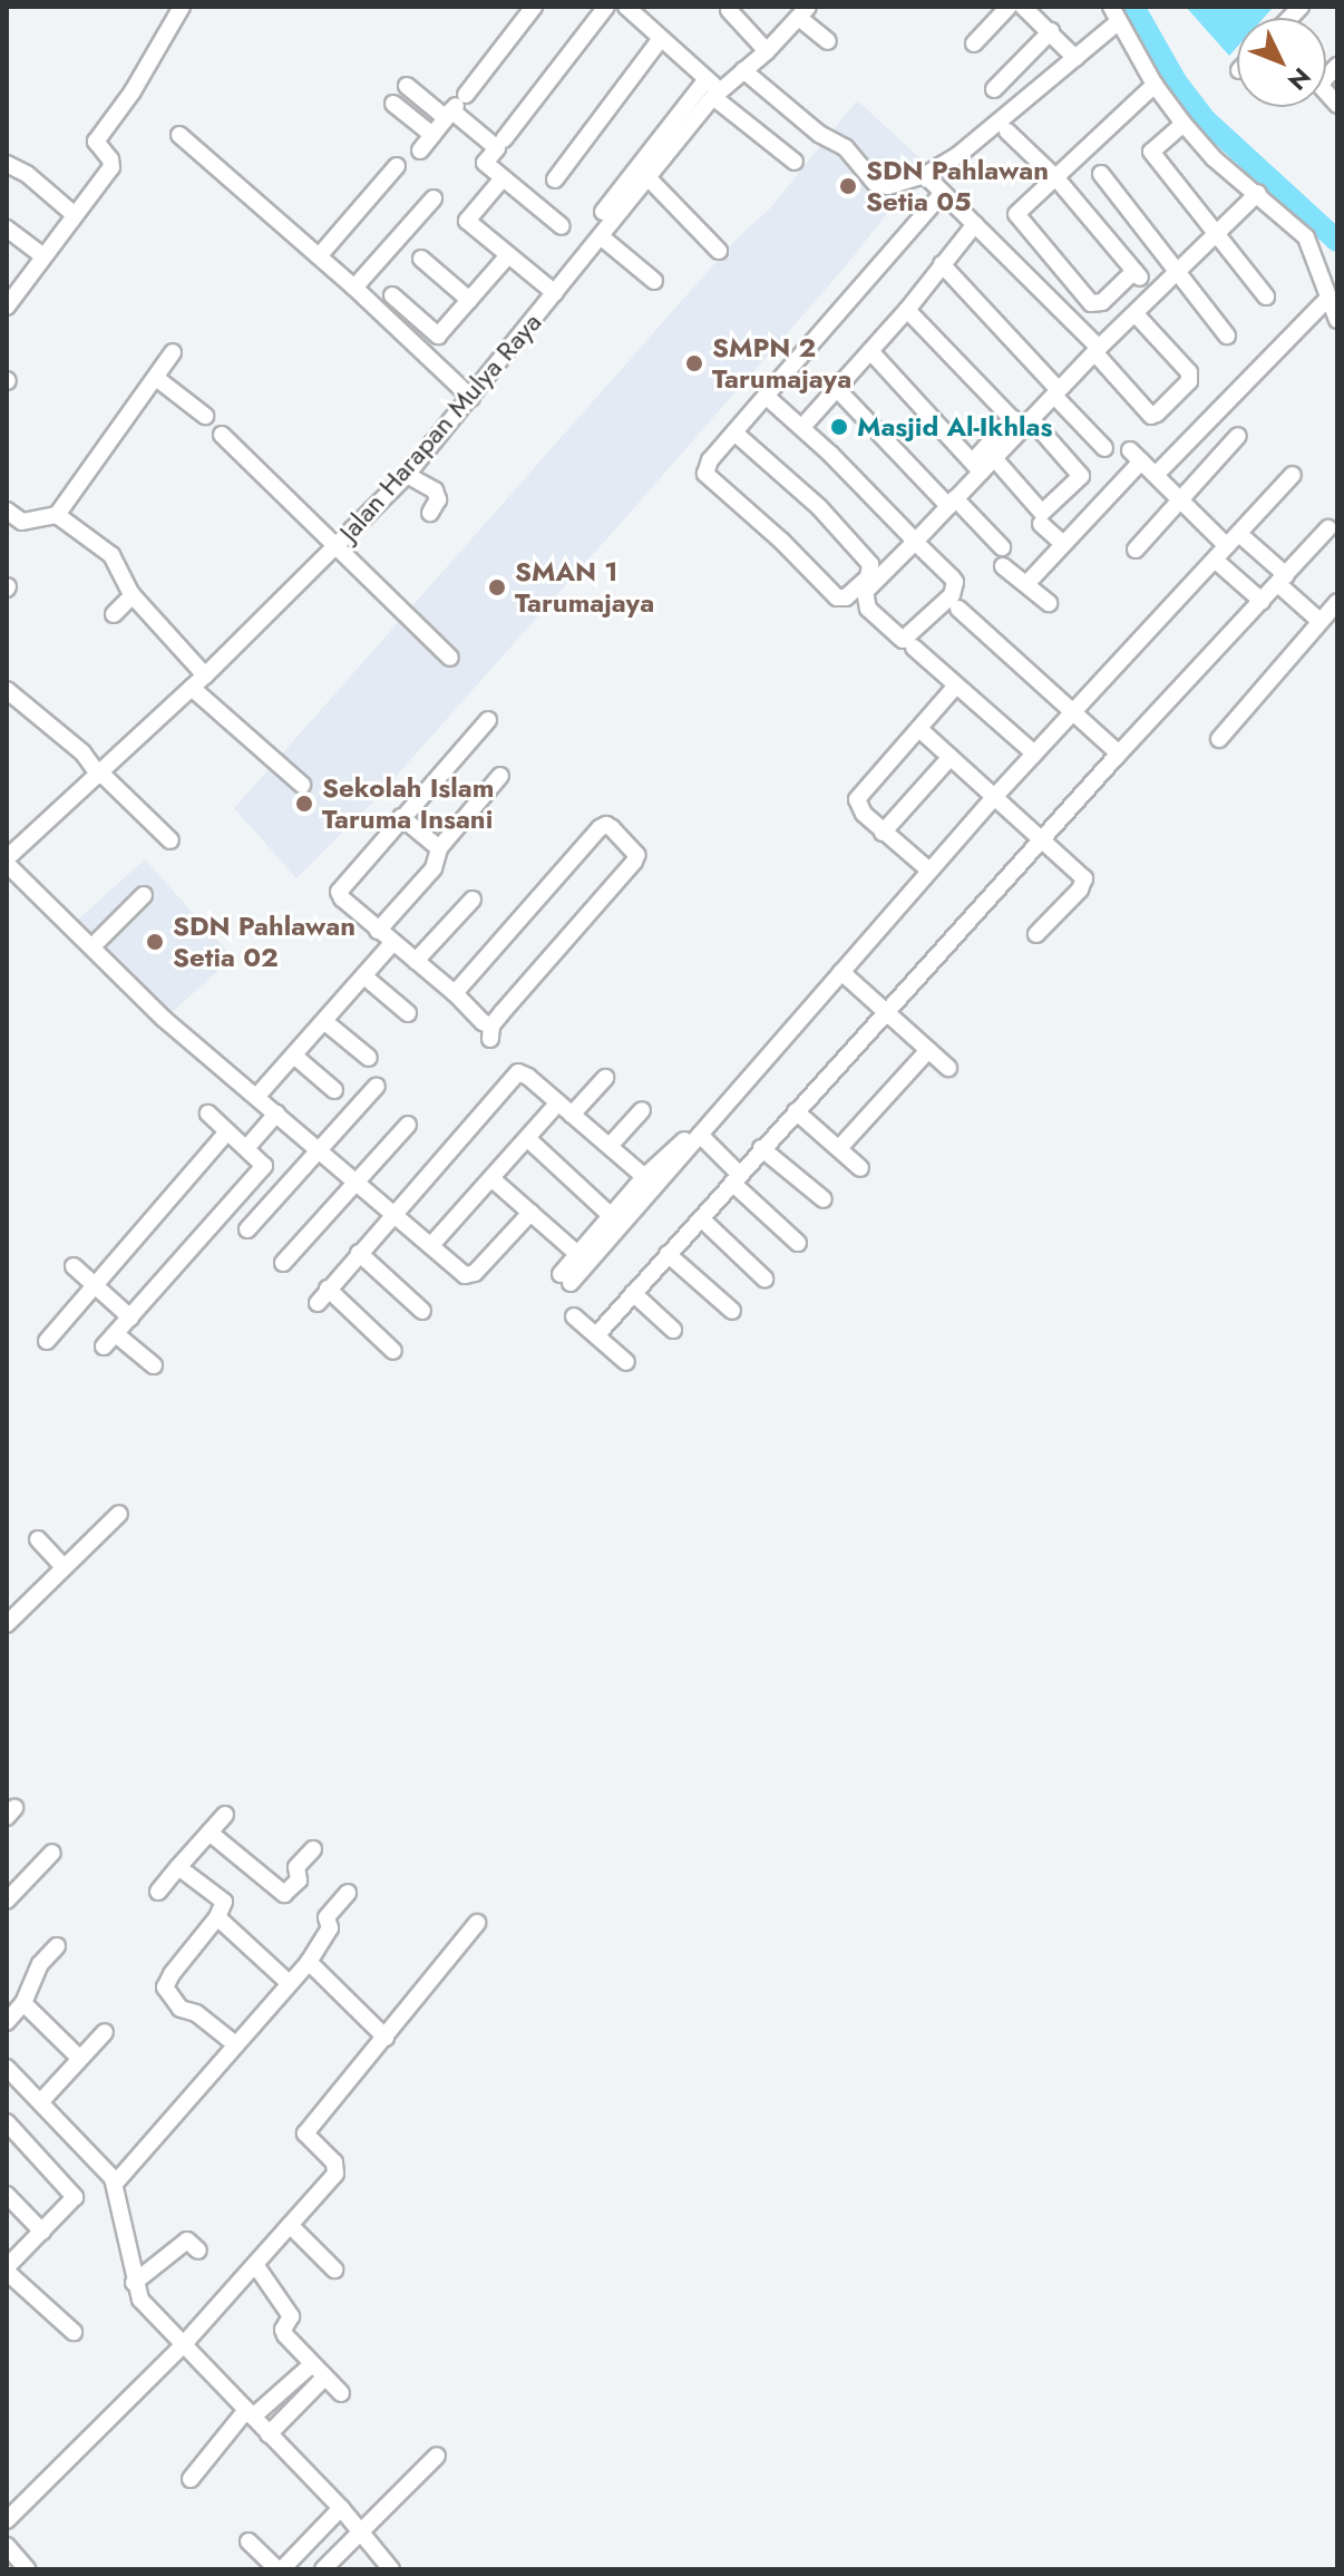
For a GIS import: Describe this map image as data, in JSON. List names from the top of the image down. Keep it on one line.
{"streets":{"street":["Jalan Harapan Mulya Raya"]},"places":["SDN Pahlawan Setia 05","SMPN 2 Tarumajaya","Masjid Al-Ikhlas","SMAN 1 Tarumajaya","Sekolah Islam Taruma Insani","SDN Pahlawan Setia 02"],"north":"bottom right"}
